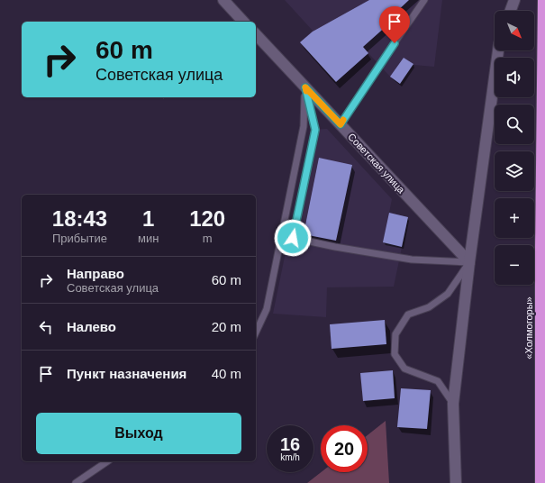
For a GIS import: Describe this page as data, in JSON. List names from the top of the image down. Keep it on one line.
{"streets":{"highway":["«Холмогоры»"],"street":["Советская улица"]},"north":"bottom right","page":{"map_buttons":["+","−"],"turn":["60 m","Советская улица"],"eta":["18:43","Прибытие","1","мин","120","m"],"list":[{"name":"Направо","note":"Советская улица","value":"60 m"},{"name":"Налево","value":"20 m"},{"name":"Пункт назначения","value":"40 m"}],"buttons":"Выход","speed":"16 km/h","limit":"20"}}
